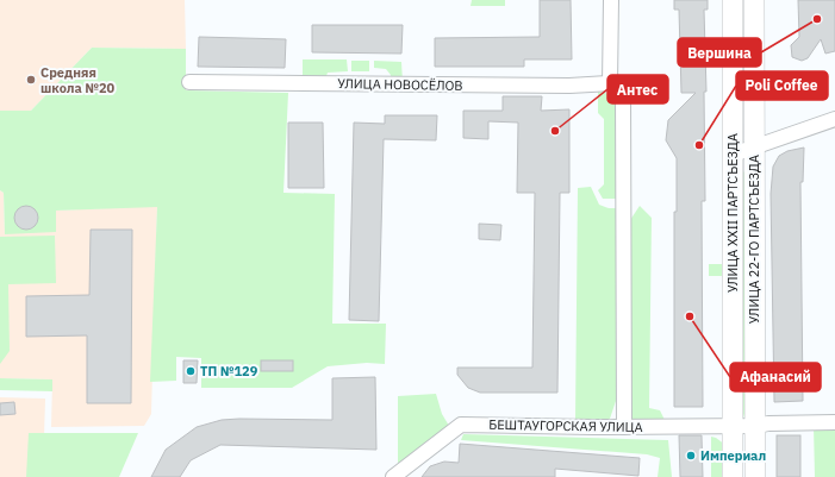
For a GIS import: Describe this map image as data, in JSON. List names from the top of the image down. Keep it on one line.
{"streets":{"main road":["УЛИЦА XXII ПАРТСЪЕЗДА","УЛИЦА 22-ГО ПАРТСЪЕЗДА"],"street":["УЛИЦА НОВОСЁЛОВ","БЕШТАУГОРСКАЯ УЛИЦА"]},"crossings":[["УЛИЦА XXII ПАРТСЪЕЗДА","БЕШТАУГОРСКАЯ УЛИЦА"],["УЛИЦА 22-ГО ПАРТСЪЕЗДА","БЕШТАУГОРСКАЯ УЛИЦА"]],"places":["Вершина","Средняя школа №20","Антес","Poli Coffee","Афанасий","ТП №129","Империал"]}
